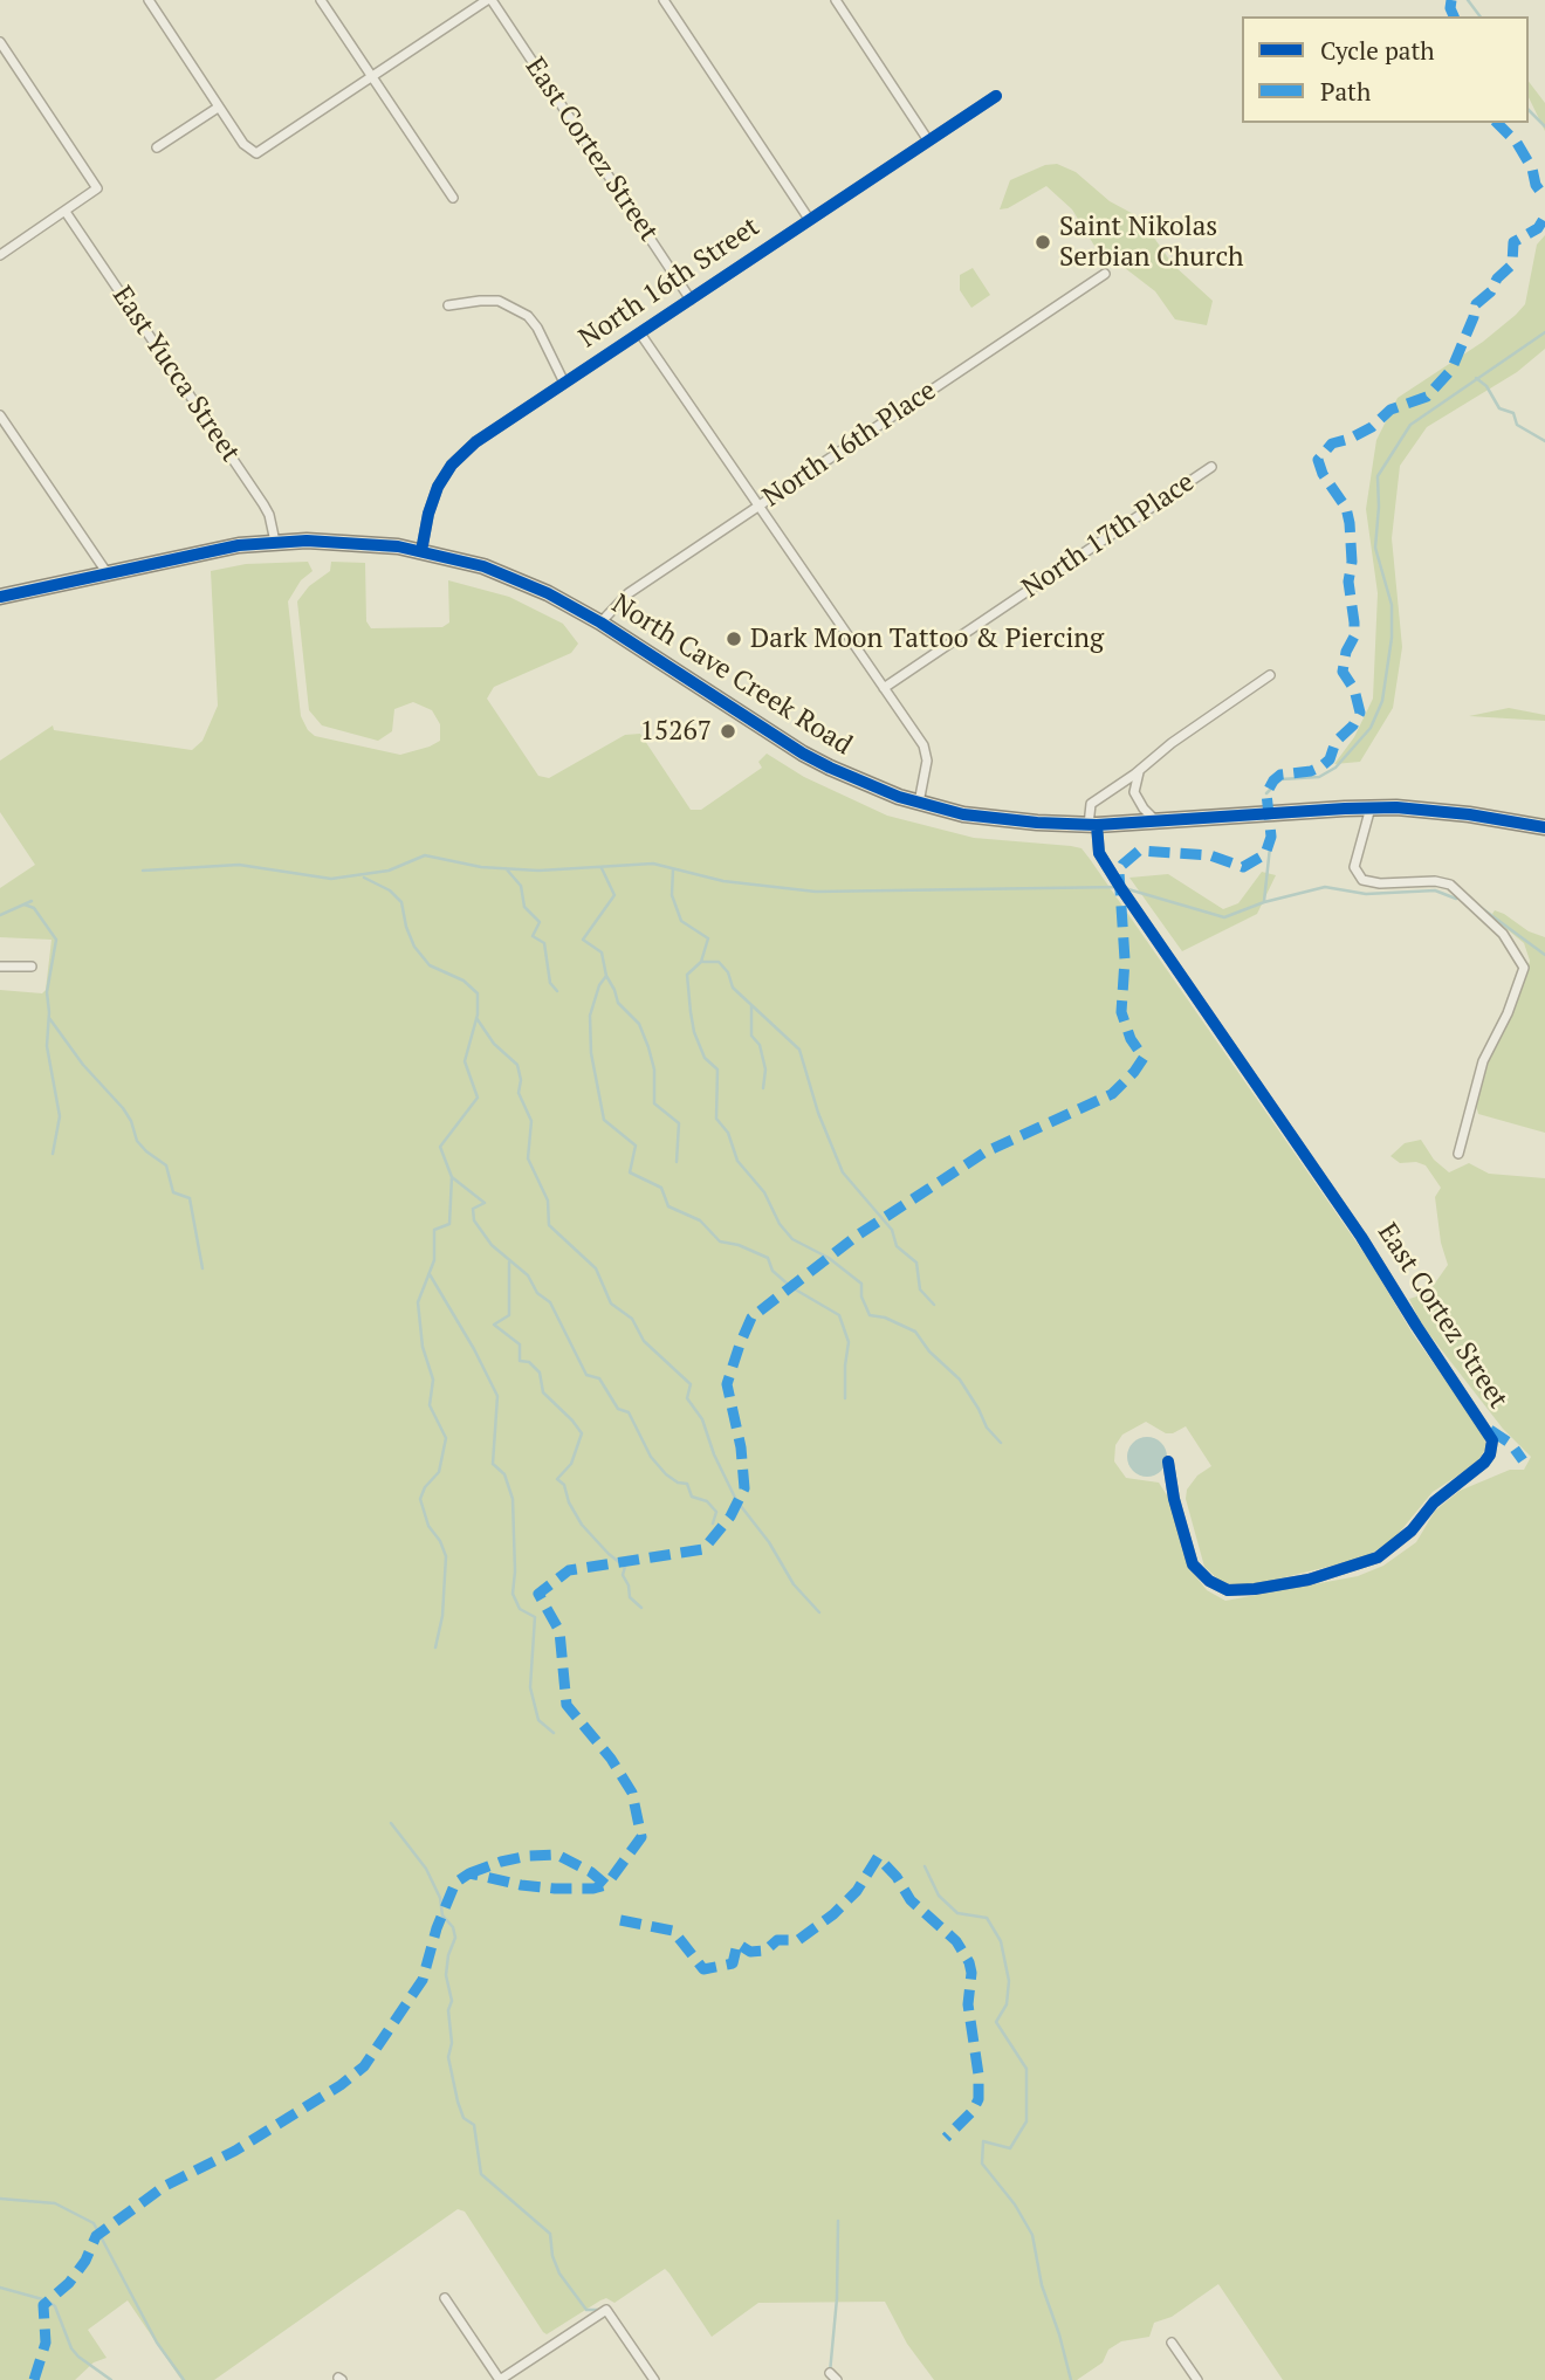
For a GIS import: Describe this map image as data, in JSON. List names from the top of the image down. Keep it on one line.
{"streets":{"main road":["North Cave Creek Road"],"street":["East Cortez Street","North 16th Street","East Yucca Street","North 16th Place","North 17th Place"]},"crossings":[["East Cortez Street","North 16th Street"],["East Cortez Street","North Cave Creek Road"],["North 16th Street","North Cave Creek Road"],["East Yucca Street","North Cave Creek Road"],["North 16th Place","North Cave Creek Road"]],"places":["Saint Nikolas Serbian Church","Dark Moon Tattoo & Piercing","15267"],"legend":["Cycle path","Path"]}
